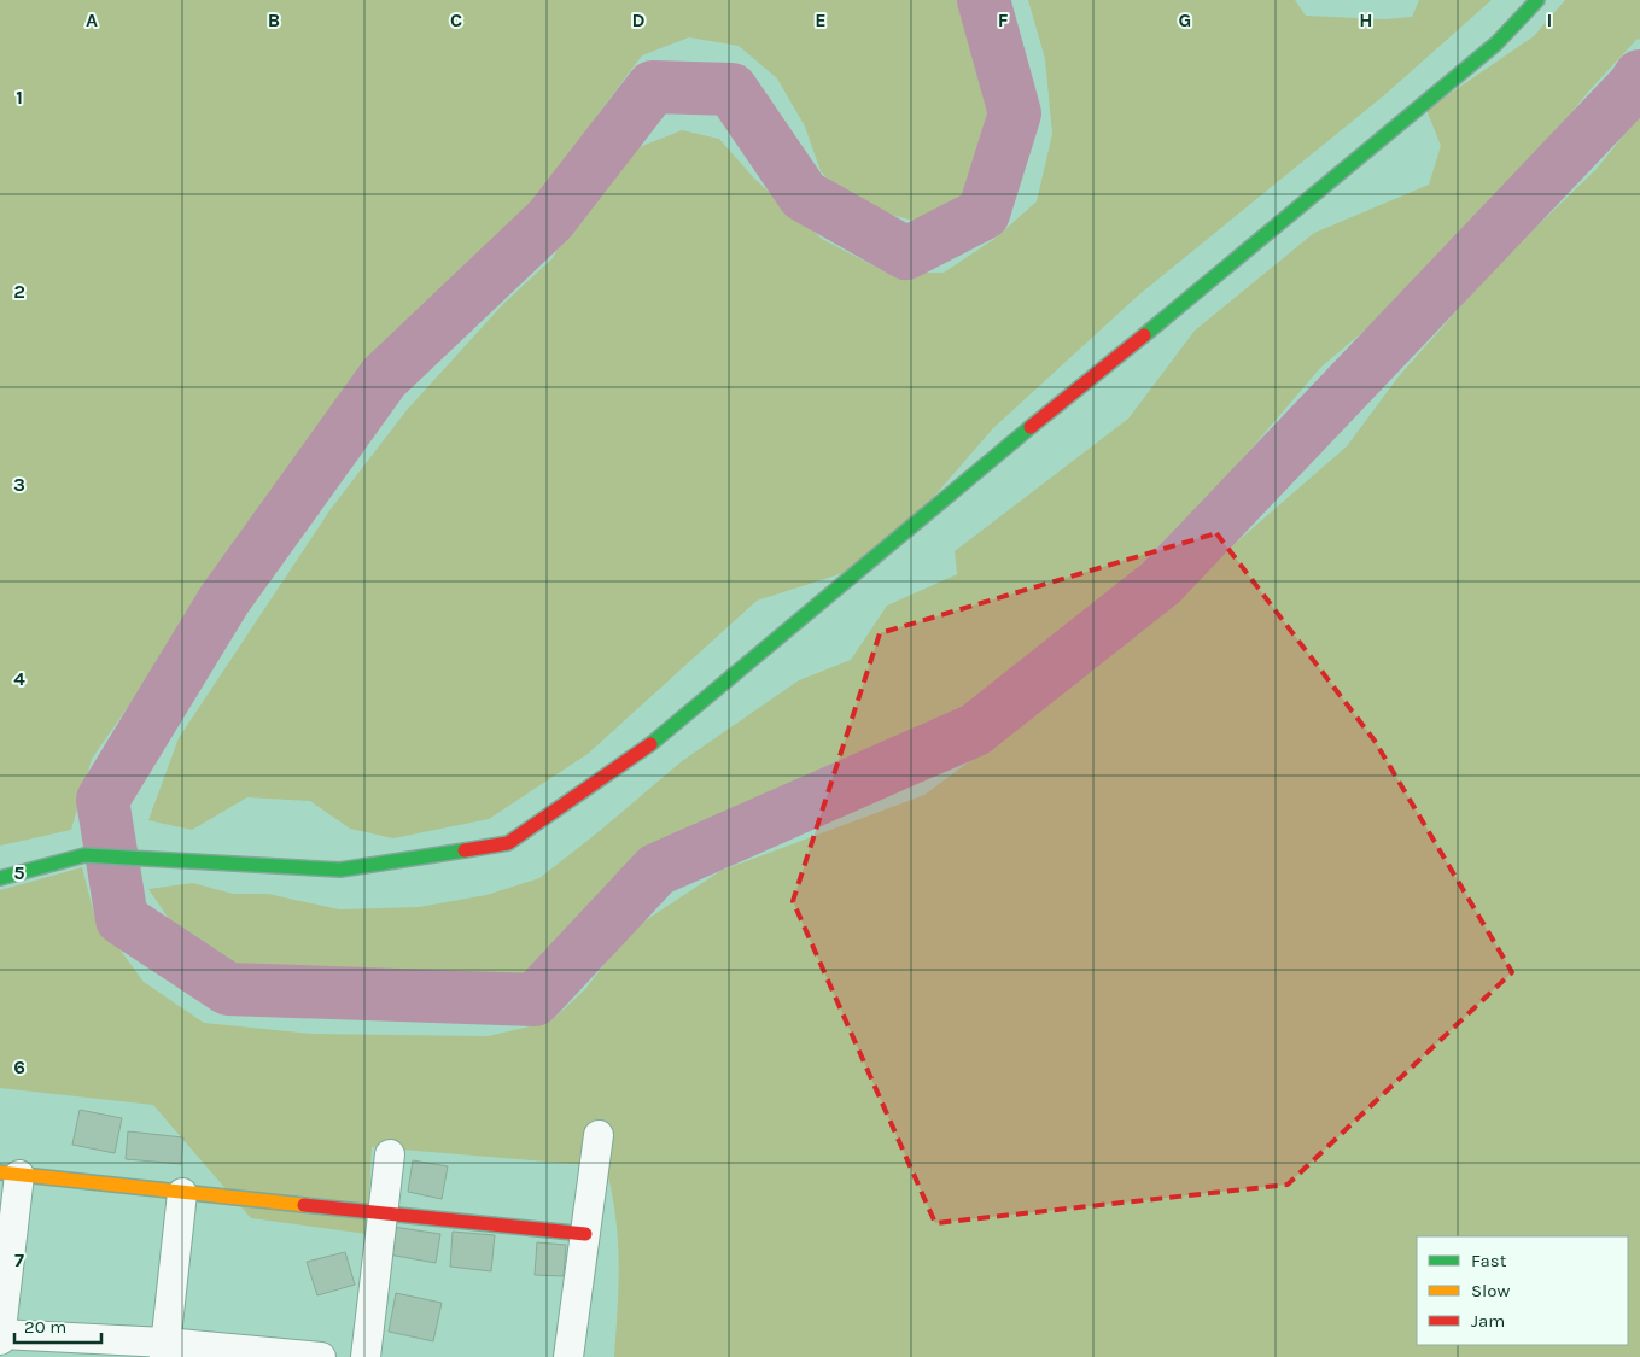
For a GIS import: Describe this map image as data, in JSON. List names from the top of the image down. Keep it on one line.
{"legend":["Fast","Slow","Jam"],"scale_bar":"20 m","grid":{"columns":["A","B","C","D","E","F","G","H","I"],"rows":["1","2","3","4","5","6","7"]}}
